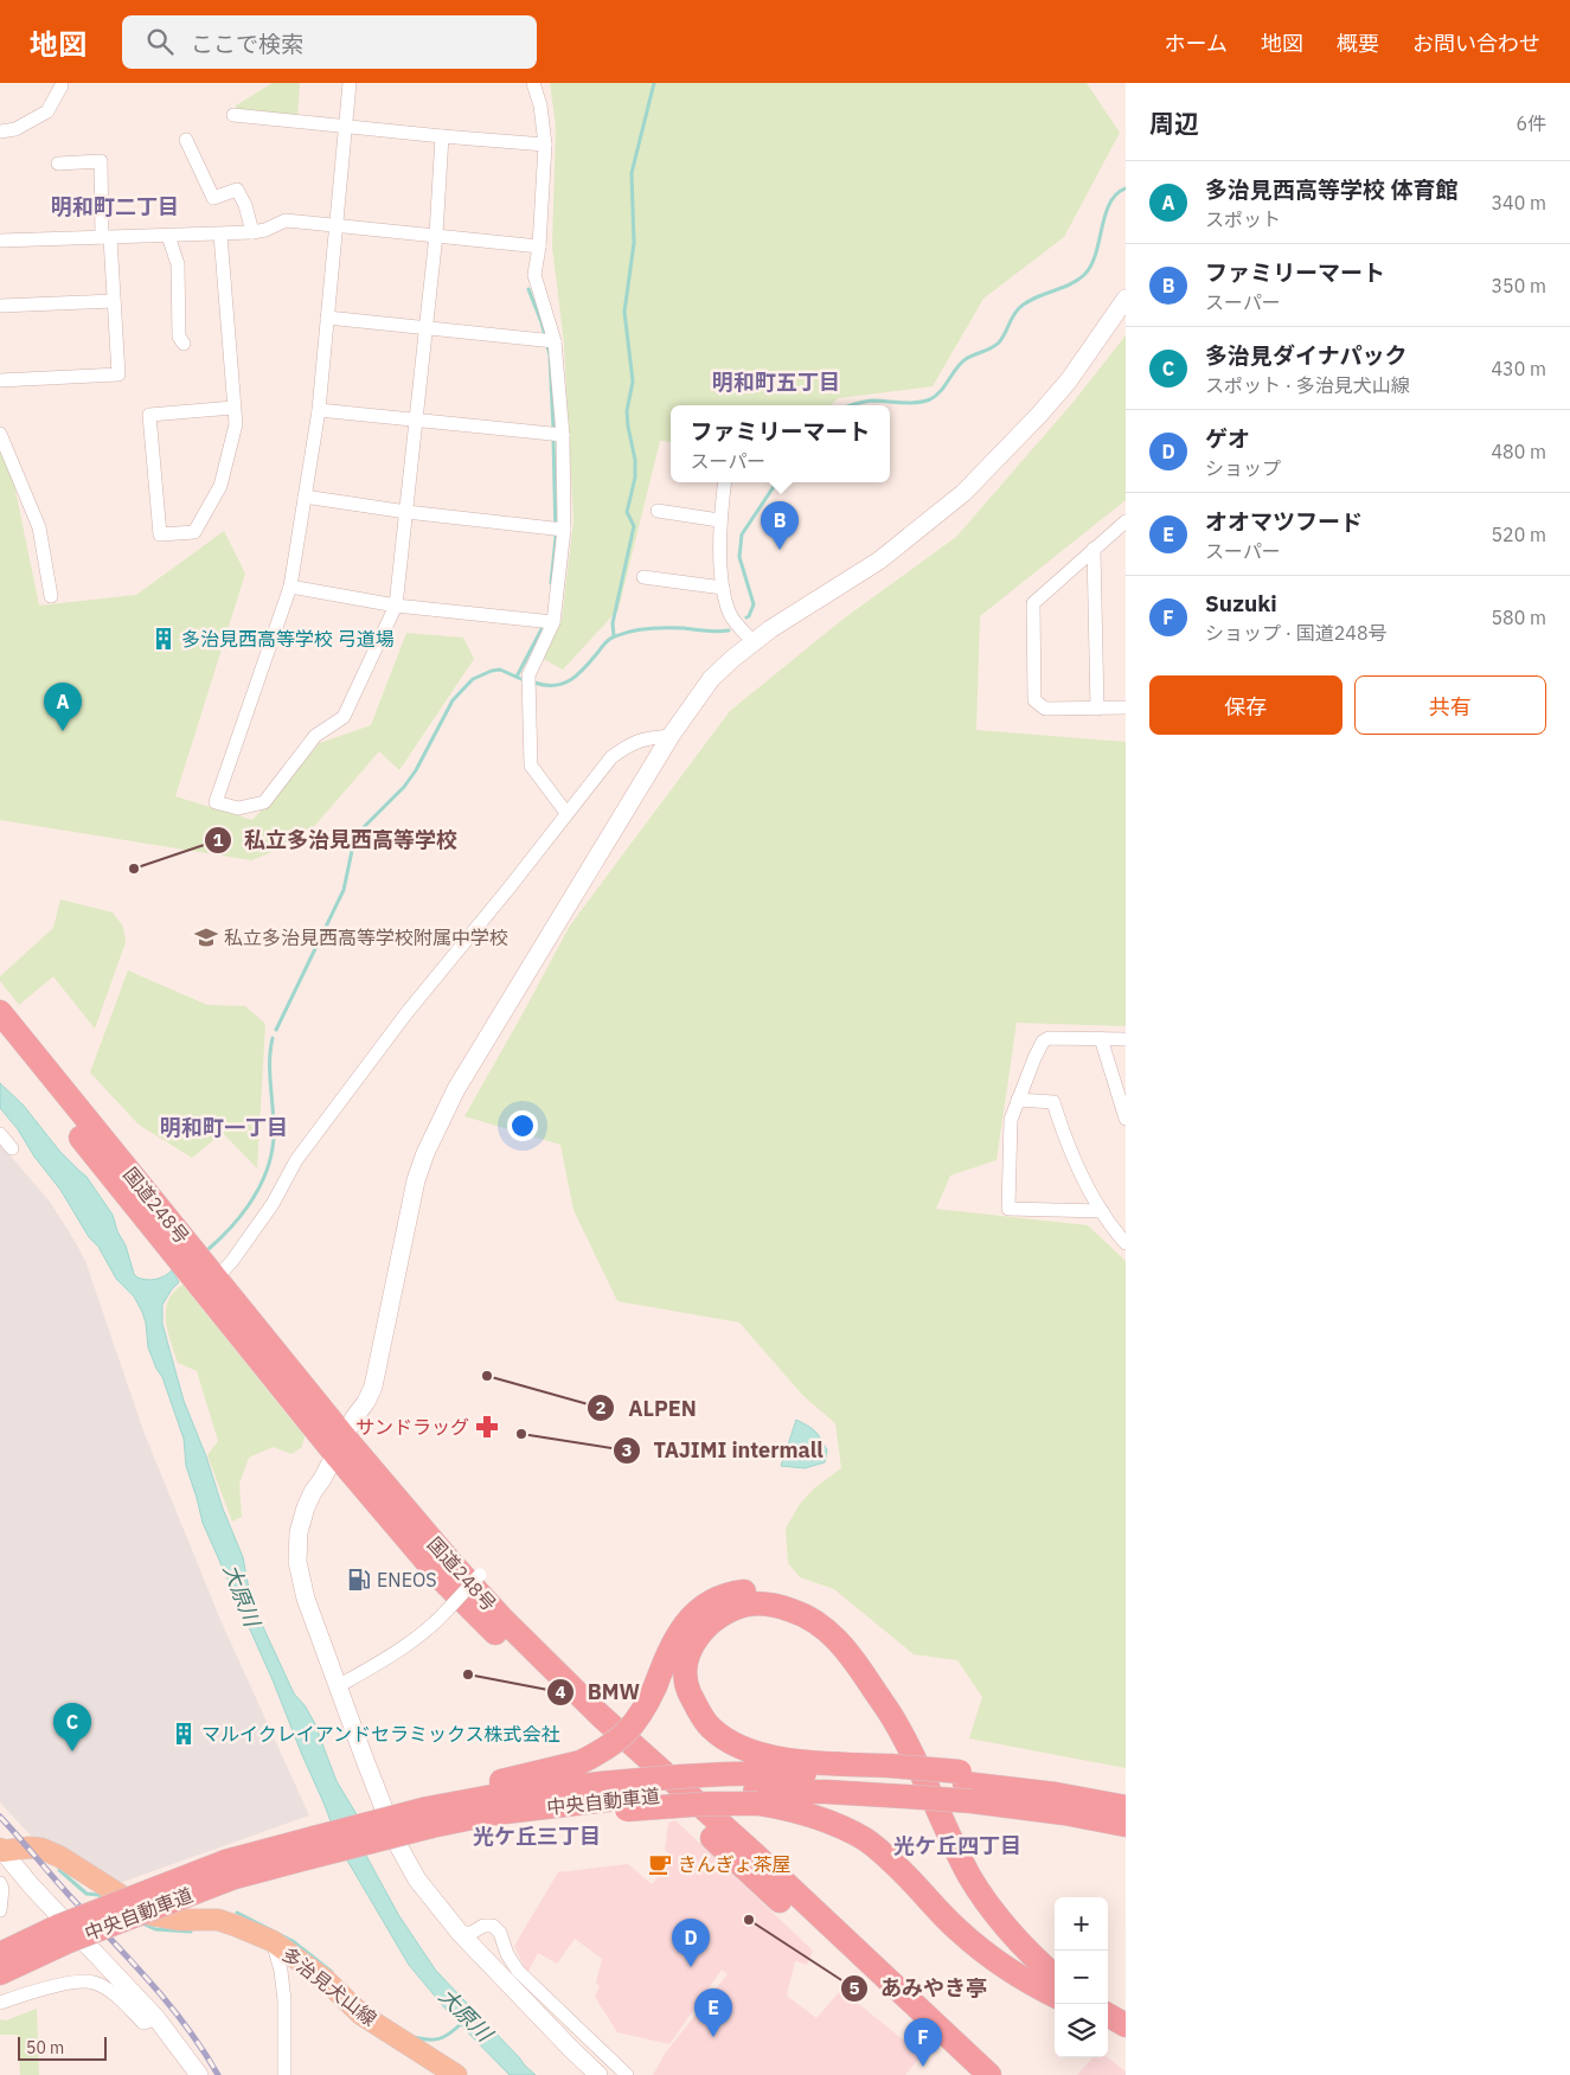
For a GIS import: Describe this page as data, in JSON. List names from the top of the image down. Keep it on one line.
{"streets":{"highway":["国道248号","中央自動車道"],"main road":["多治見犬山線"]},"districts":["明和町二丁目","明和町五丁目","明和町一丁目","光ケ丘三丁目","光ケ丘四丁目"],"water":["大原川"],"places":{"building":["多治見西高等学校 弓道場","マルイクレイアンドセラミックス株式会社"],"other":["私立多治見西高等学校","ALPEN","TAJIMI intermall","BMW","あみやき亭"],"school or university":["私立多治見西高等学校附属中学校"],"pharmacy":["サンドラッグ"],"fuel station":["ENEOS"],"cafe":["きんぎょ茶屋"]},"scale_bar":"50 m","page":{"header":"地図","search":"ここで検索","nav":["ホーム","地図","概要","お問い合わせ"],"heading":["周辺","6件"],"list":[{"mark":"A","name":"多治見西高等学校 体育館","note":"スポット","value":"340 m"},{"mark":"B","name":"ファミリーマート","note":"スーパー","value":"350 m"},{"mark":"C","name":"多治見ダイナパック","note":"スポット · 多治見犬山線","value":"430 m"},{"mark":"D","name":"ゲオ","note":"ショップ","value":"480 m"},{"mark":"E","name":"オオマツフード","note":"スーパー","value":"520 m"},{"mark":"F","name":"Suzuki","note":"ショップ · 国道248号","value":"580 m"}],"popup":["ファミリーマート","スーパー"],"pins":["B","A","C","D","E","F"],"buttons":["保存","共有"],"map_buttons":["+","−"],"scale":"50 m"}}
